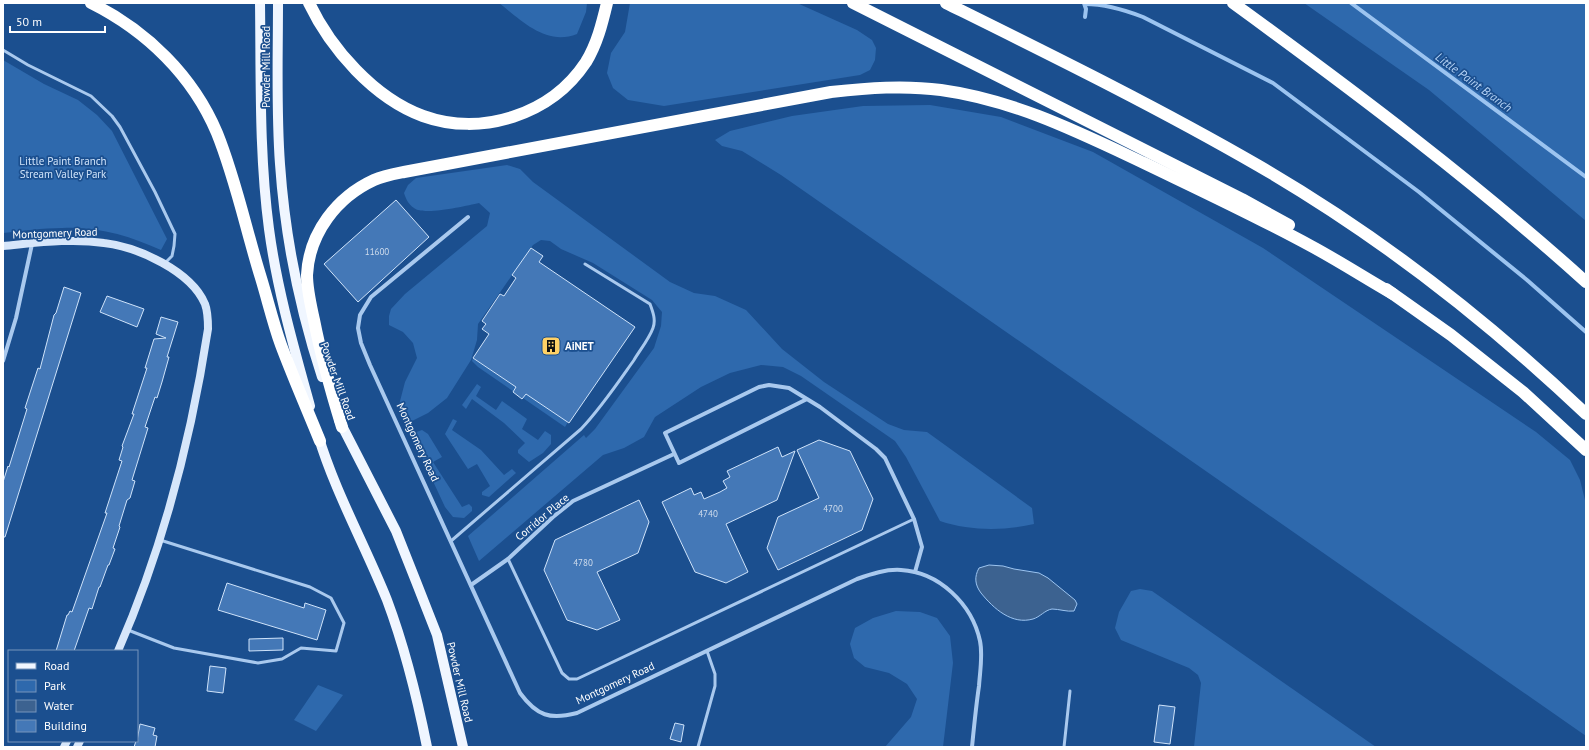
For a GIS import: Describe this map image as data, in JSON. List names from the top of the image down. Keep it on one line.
{"streets":{"main road":["Powder Mill Road"],"street":["Montgomery Road","Corridor Place"]},"crossings":[["Montgomery Road","Corridor Place"]],"water":["Little Paint Branch"],"parks":["Little Paint Branch Stream Valley Park"],"places":{"building":["AiNET"]},"house_numbers":["11600","4700","4740","4780"],"legend":["Road","Park","Water","Building"],"scale_bar":"50 m"}
